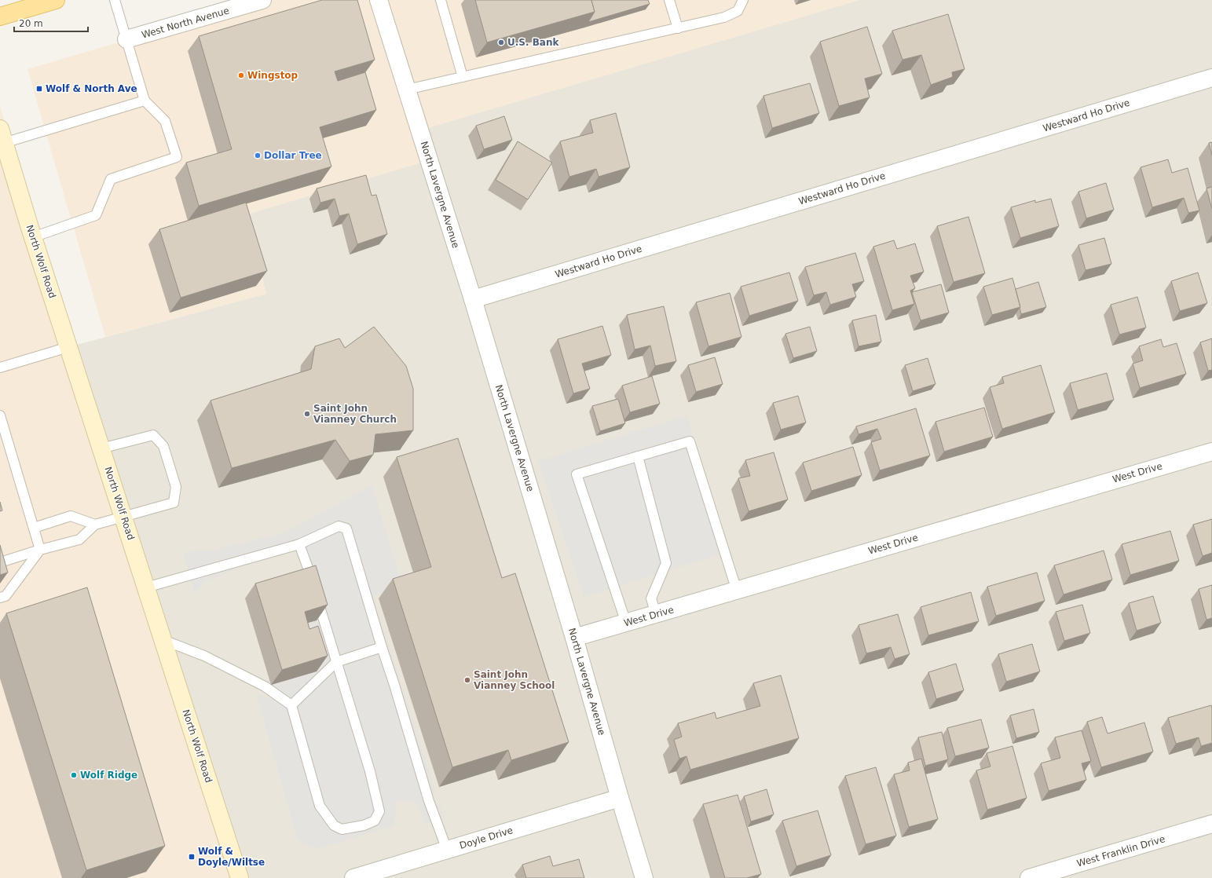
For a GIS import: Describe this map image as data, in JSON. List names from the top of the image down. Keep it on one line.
{"streets":{"main road":["North Wolf Road"],"street":["West North Avenue","Westward Ho Drive","North Lavergne Avenue","West Drive","Doyle Drive","West Franklin Drive"]},"crossings":[["Westward Ho Drive","North Lavergne Avenue"],["North Lavergne Avenue","West Drive"],["North Lavergne Avenue","Doyle Drive"]],"places":{"other":["U.S. Bank","Wingstop","Dollar Tree","Saint John Vianney Church","Saint John Vianney School","Wolf Ridge"],"transit":["Wolf & North Ave","Wolf & Doyle/Wiltse"]},"scale_bar":"20 m"}
